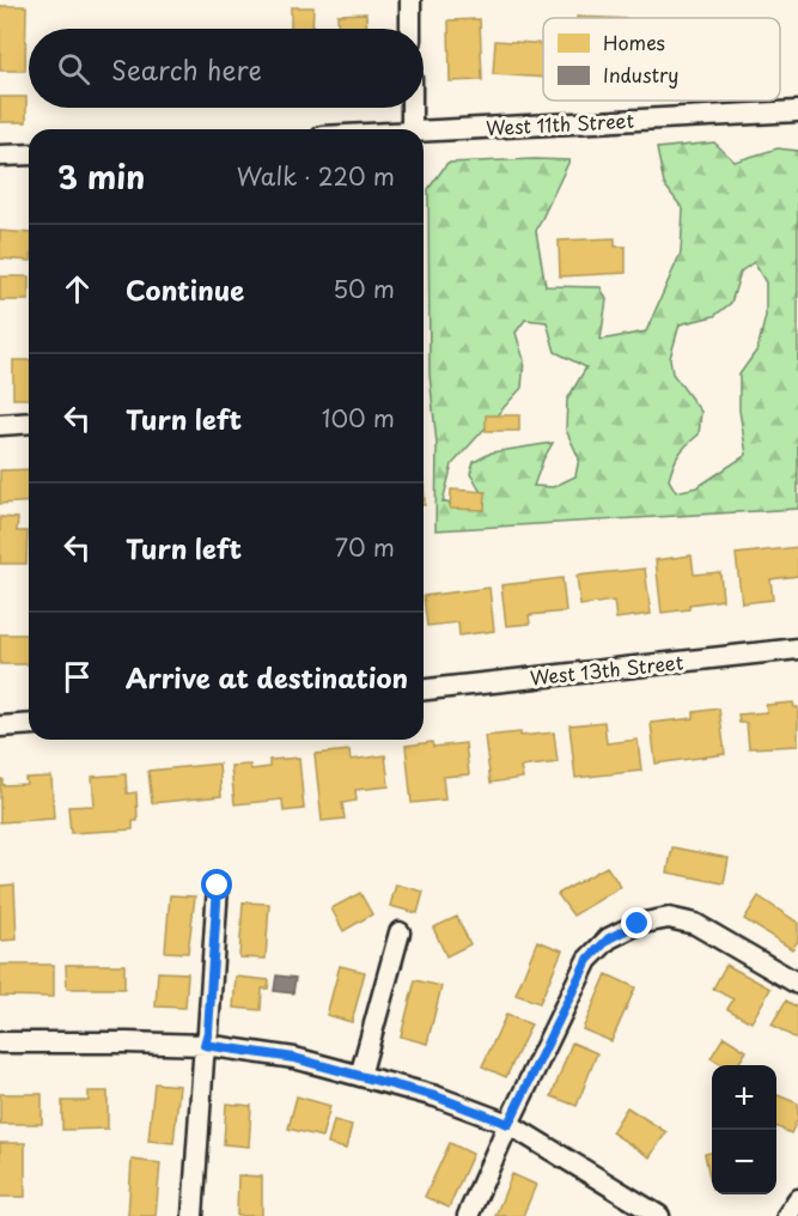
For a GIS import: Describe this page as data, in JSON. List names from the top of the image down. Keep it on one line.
{"streets":{"street":["West 11th Street","West 13th Street"]},"legend":["Homes","Industry"],"page":{"search":"Search here","heading":["3 min","Walk · 220 m"],"list":[["Continue","50 m"],["Turn left","100 m"],["Turn left","70 m"],"Arrive at destination"],"map_buttons":["+","−"]}}
